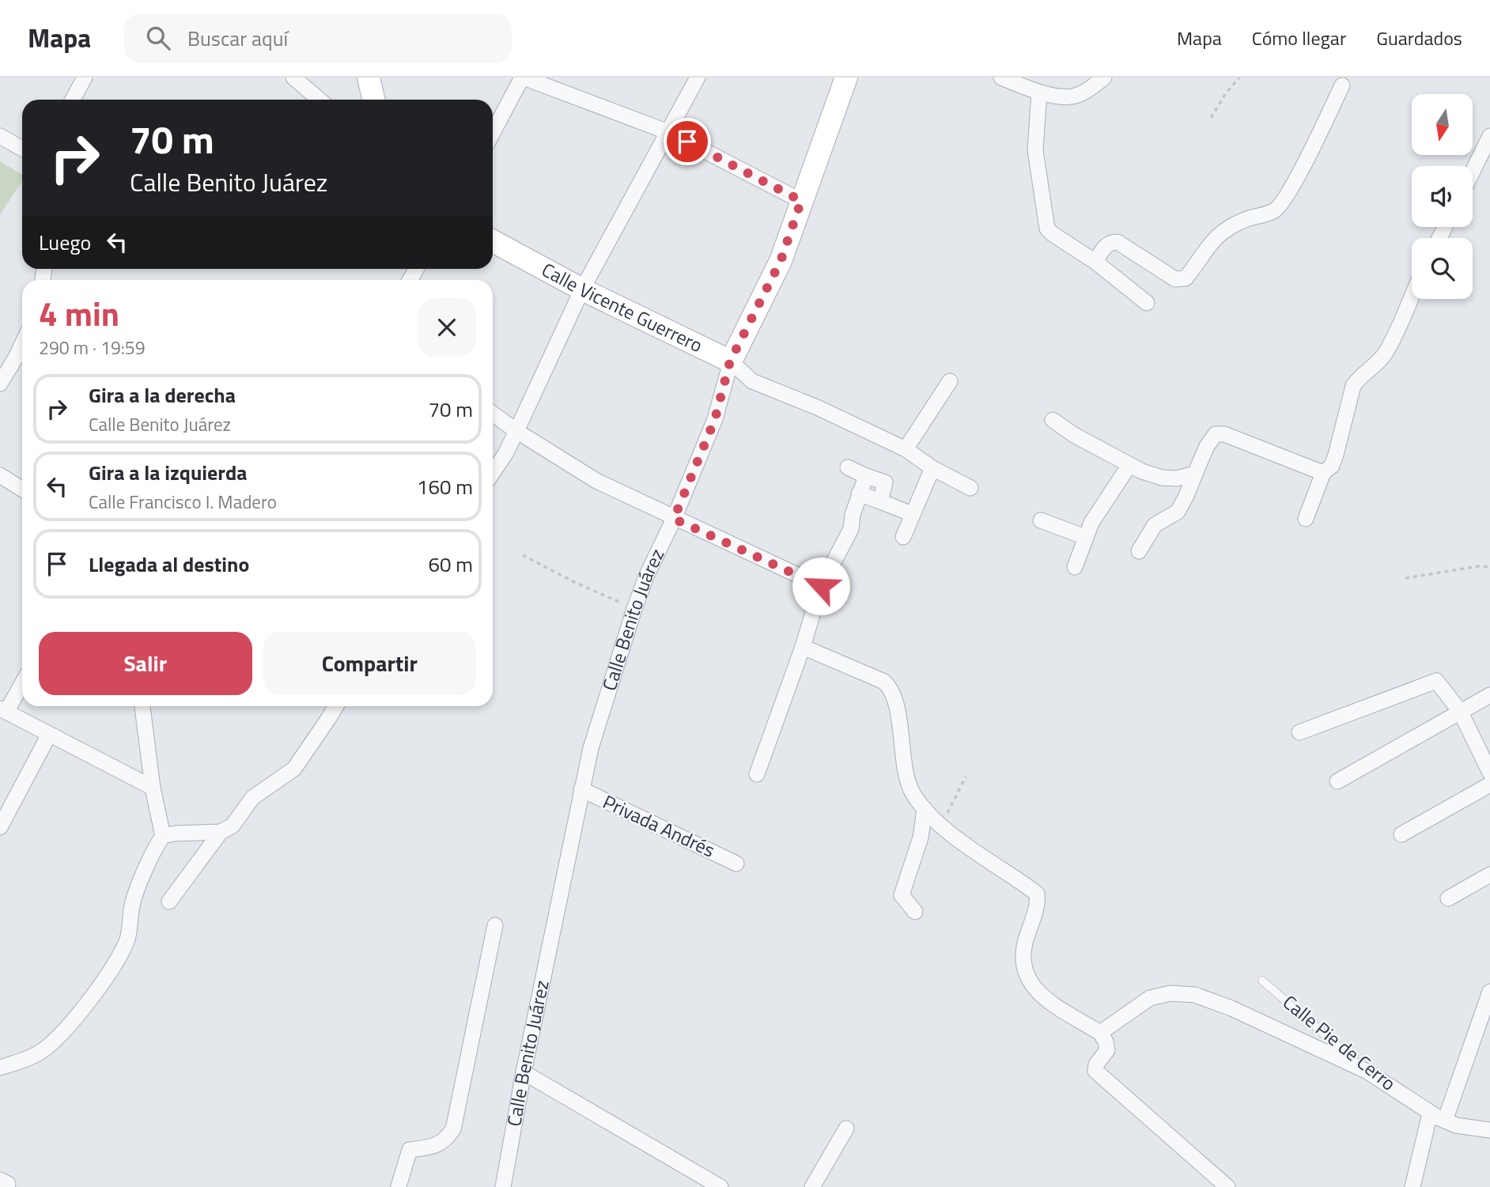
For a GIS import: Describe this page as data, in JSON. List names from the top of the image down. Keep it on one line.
{"streets":{"street":["Calle Vicente Guerrero","Calle Benito Juárez","Privada Andrés","Calle Pie de Cerro"]},"crossings":[["Calle Vicente Guerrero","Calle Benito Juárez"],["Calle Benito Juárez","Privada Andrés"]],"north":"bottom","page":{"header":"Mapa","search":"Buscar aquí","nav":["Mapa","Cómo llegar","Guardados"],"turn":["70 m","Calle Benito Juárez"],"then":"Luego","heading":["4 min","290 m · 19:59"],"list":[{"name":"Gira a la derecha","note":"Calle Benito Juárez","value":"70 m"},{"name":"Gira a la izquierda","note":"Calle Francisco I. Madero","value":"160 m"},{"name":"Llegada al destino","value":"60 m"}],"buttons":["Salir","Compartir"]}}
